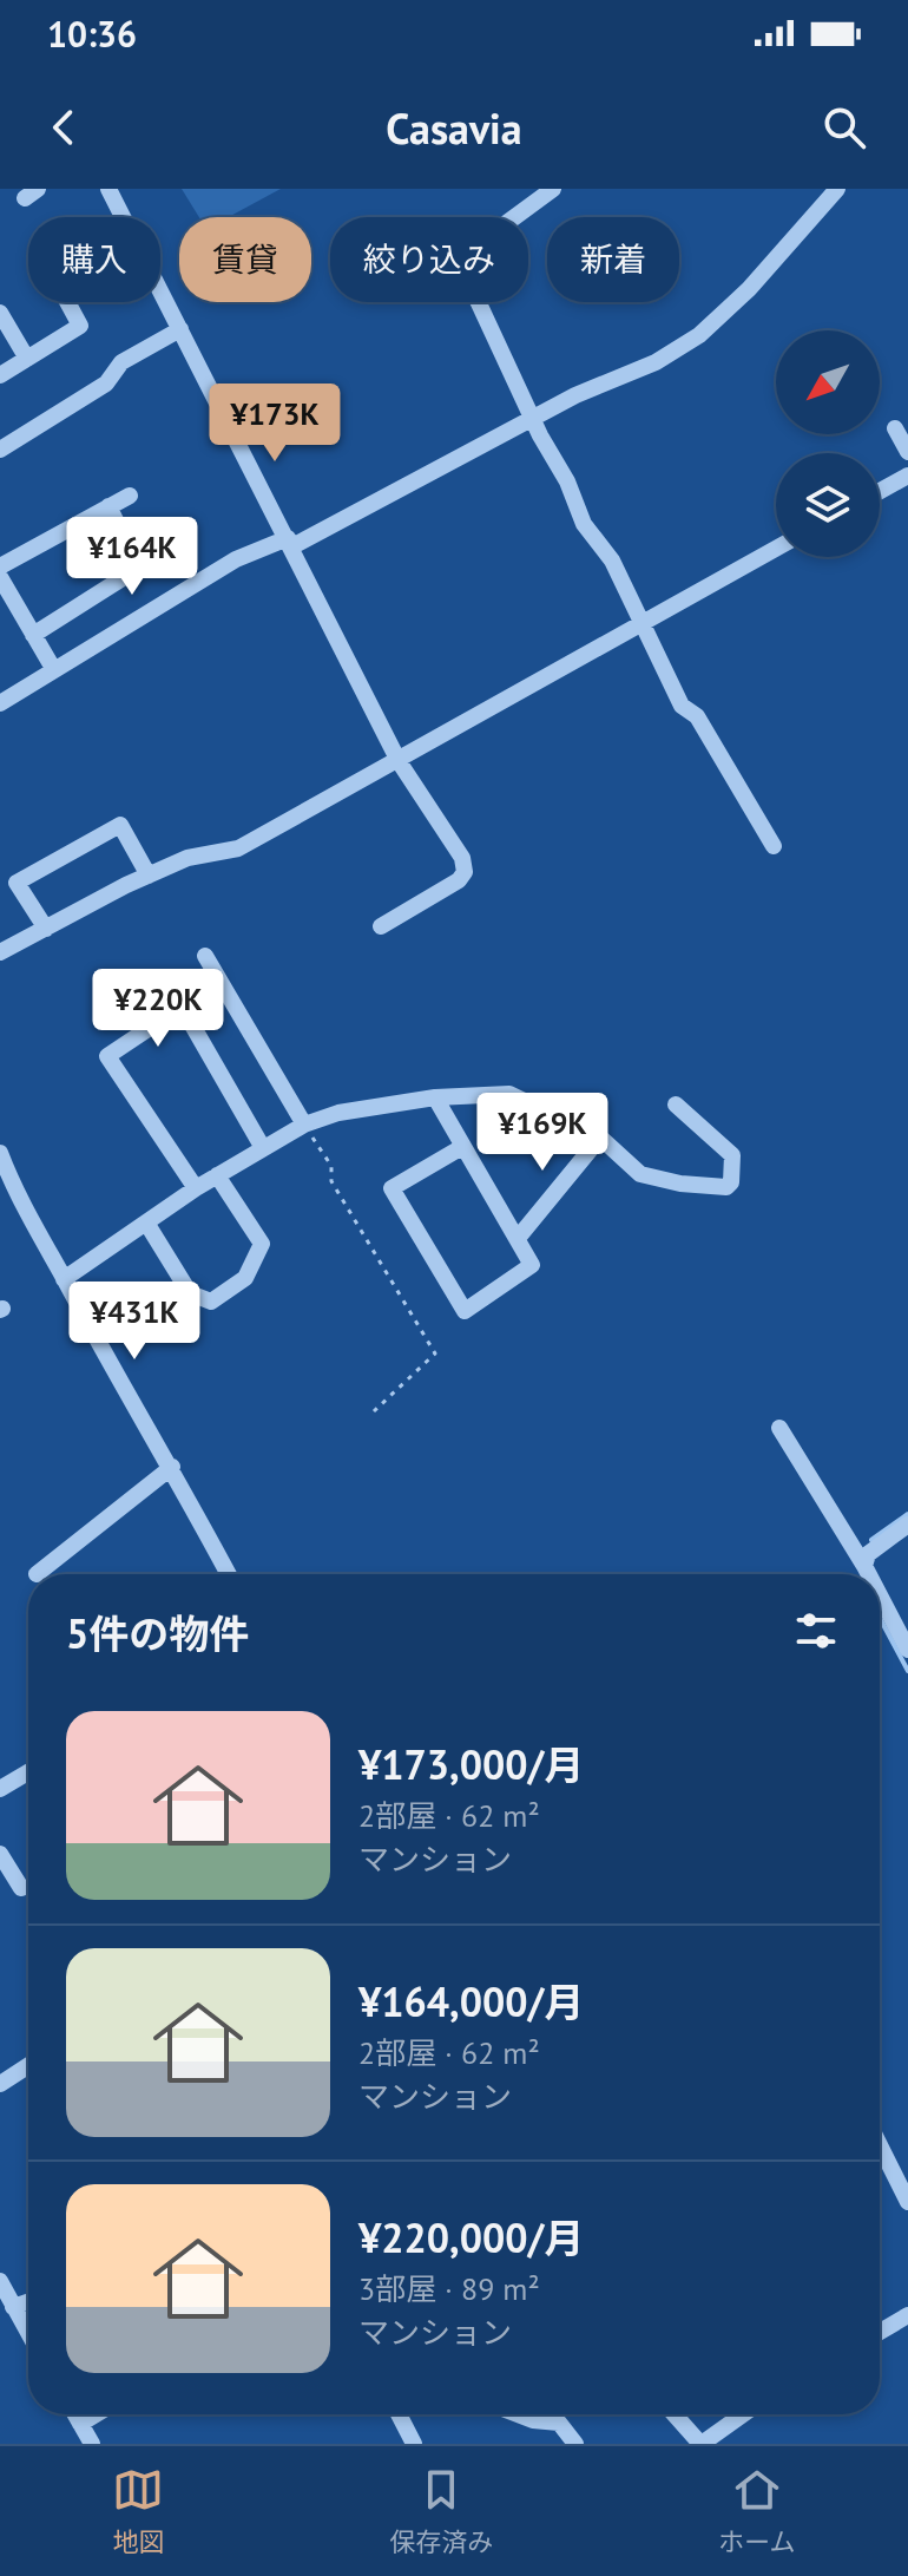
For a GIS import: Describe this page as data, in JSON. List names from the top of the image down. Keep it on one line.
{"north":"bottom left","page":{"status":"10:36","header":"Casavia","chip":["購入","賃貸","絞り込み","新着"],"price":["¥173K","¥164K","¥220K","¥169K","¥431K"],"heading":"5件の物件","list":[{"name":"¥173,000/月","note":"2部屋 · 62 m² · マンション"},{"name":"¥164,000/月","note":"2部屋 · 62 m² · マンション"},{"name":"¥220,000/月","note":"3部屋 · 89 m² · マンション"}],"tabs":["地図","保存済み","ホーム"]}}
